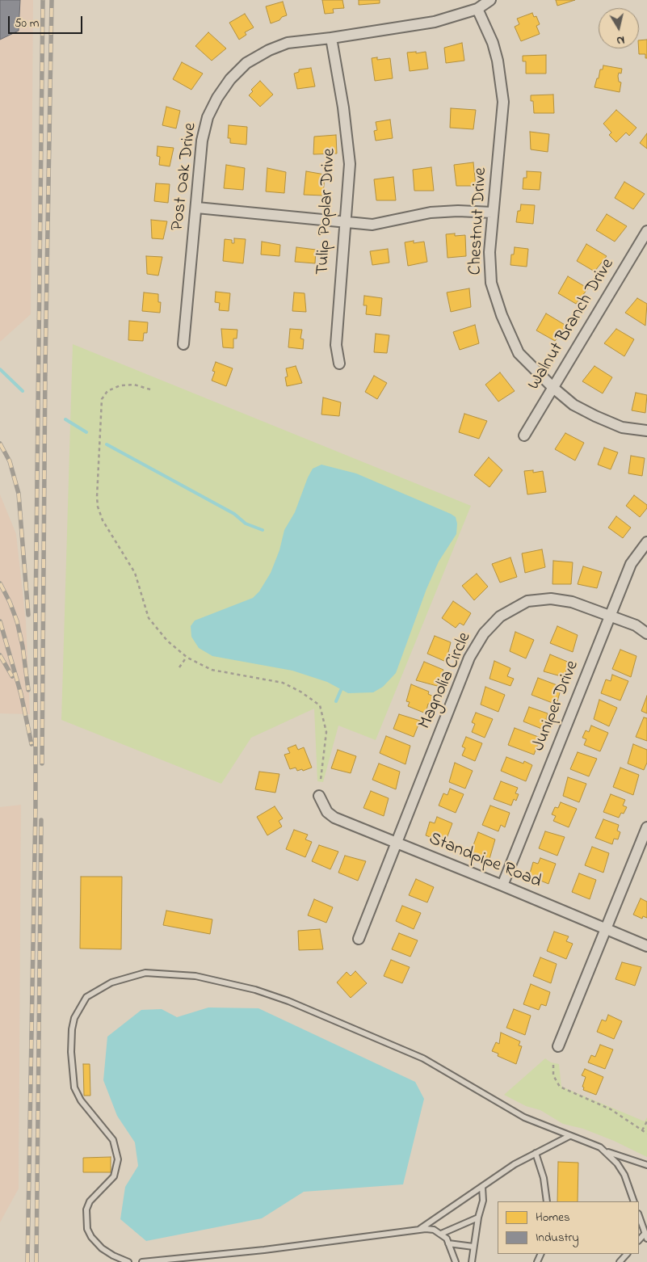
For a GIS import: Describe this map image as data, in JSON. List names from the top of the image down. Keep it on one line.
{"streets":{"street":["Post Oak Drive","Tulip Poplar Drive","Chestnut Drive","Walnut Branch Drive","Magnolia Circle","Juniper Drive","Standpipe Road"]},"crossings":[["Post Oak Drive","Tulip Poplar Drive"],["Post Oak Drive","Chestnut Drive"],["Chestnut Drive","Walnut Branch Drive"],["Magnolia Circle","Juniper Drive"],["Magnolia Circle","Standpipe Road"],["Juniper Drive","Standpipe Road"]],"legend":["Homes","Industry"],"scale_bar":"50 m","north":"bottom"}
